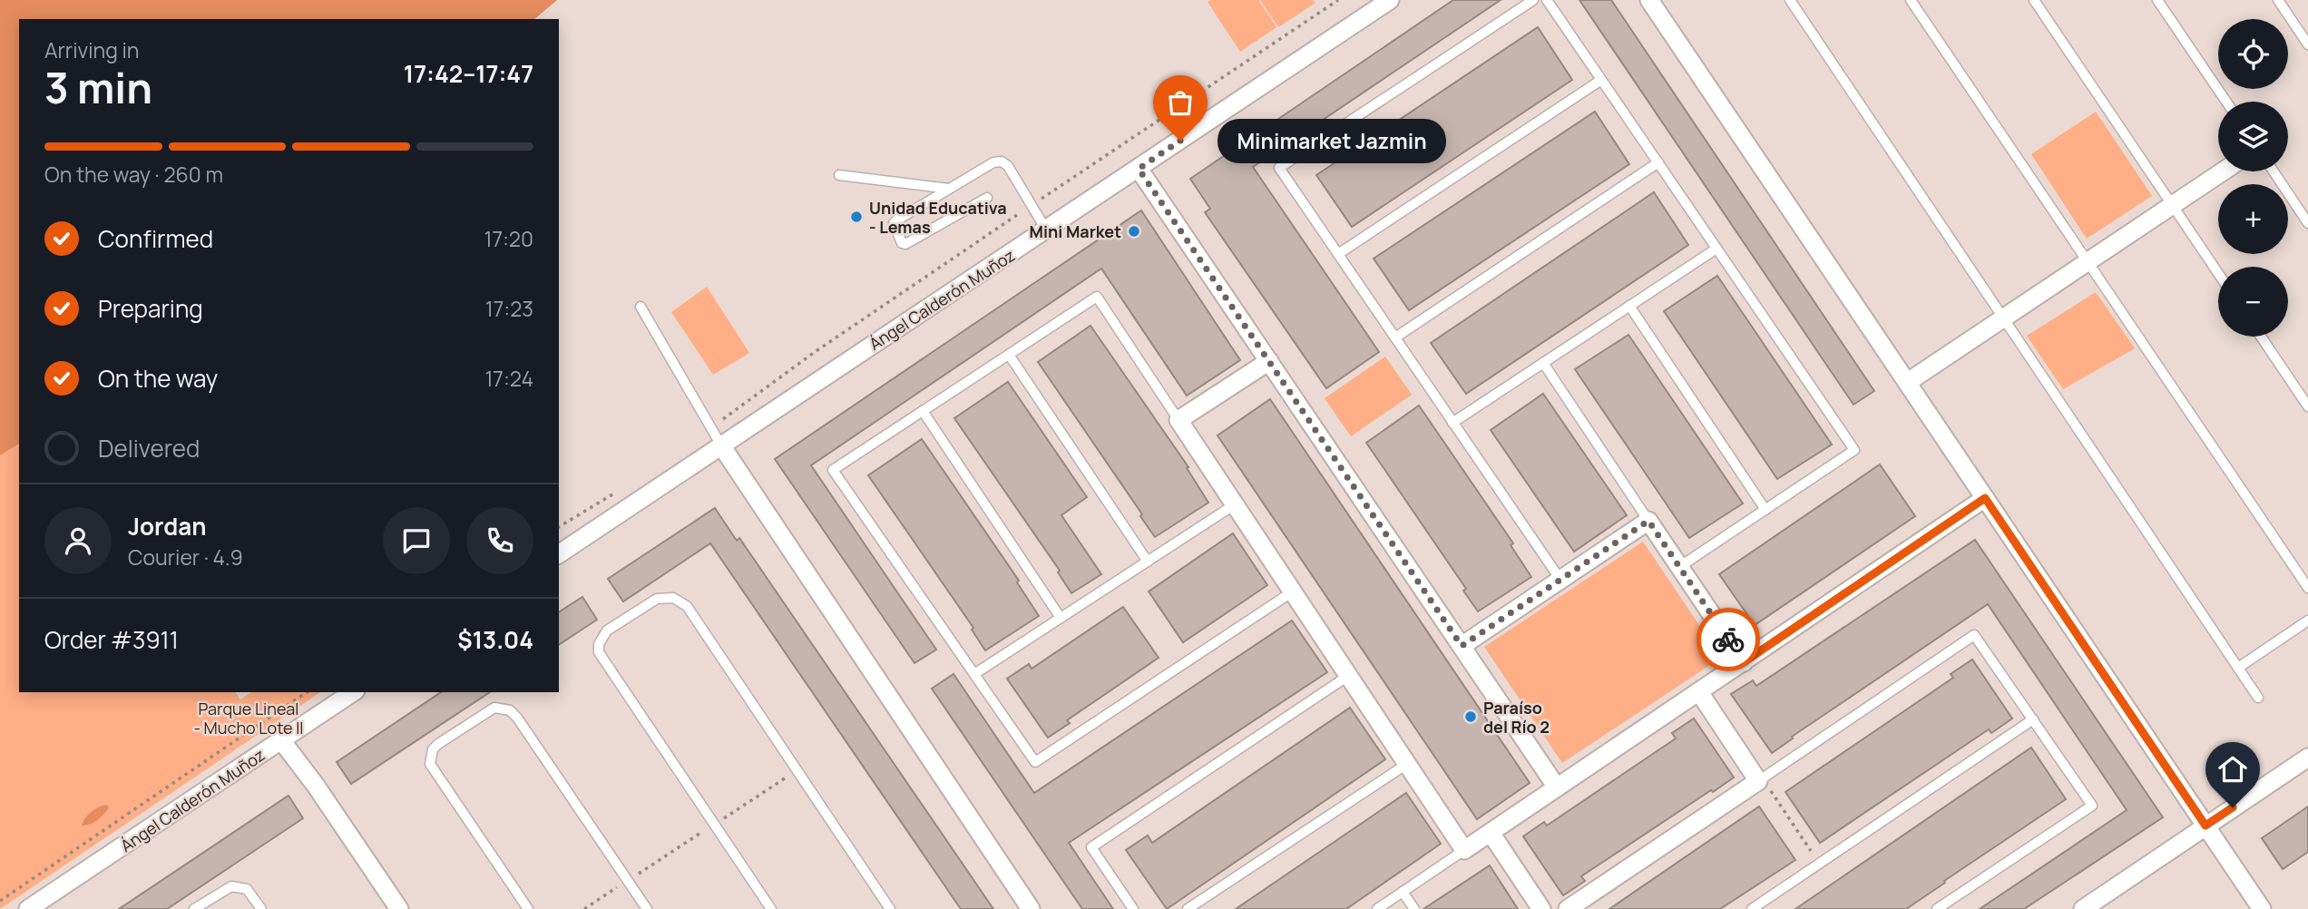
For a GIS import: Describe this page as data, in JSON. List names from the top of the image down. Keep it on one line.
{"streets":{"street":["Ángel Calderón Muñoz"]},"parks":["Parque Lineal - Mucho Lote II"],"places":["Minimarket Jazmin","Unidad Educativa - Lemas","Mini Market","Paraíso del Río 2"],"page":{"map_buttons":["+","−"],"heading":["3 min","Arriving in","17:42–17:47"],"panel":["Jordan","Courier · 4.9","Order #3911","$13.04"],"bubble":"Minimarket Jazmin","bar":"On the way · 260 m","list":[["Confirmed","17:20"],["Preparing","17:23"],["On the way","17:24"],"Delivered"]}}
